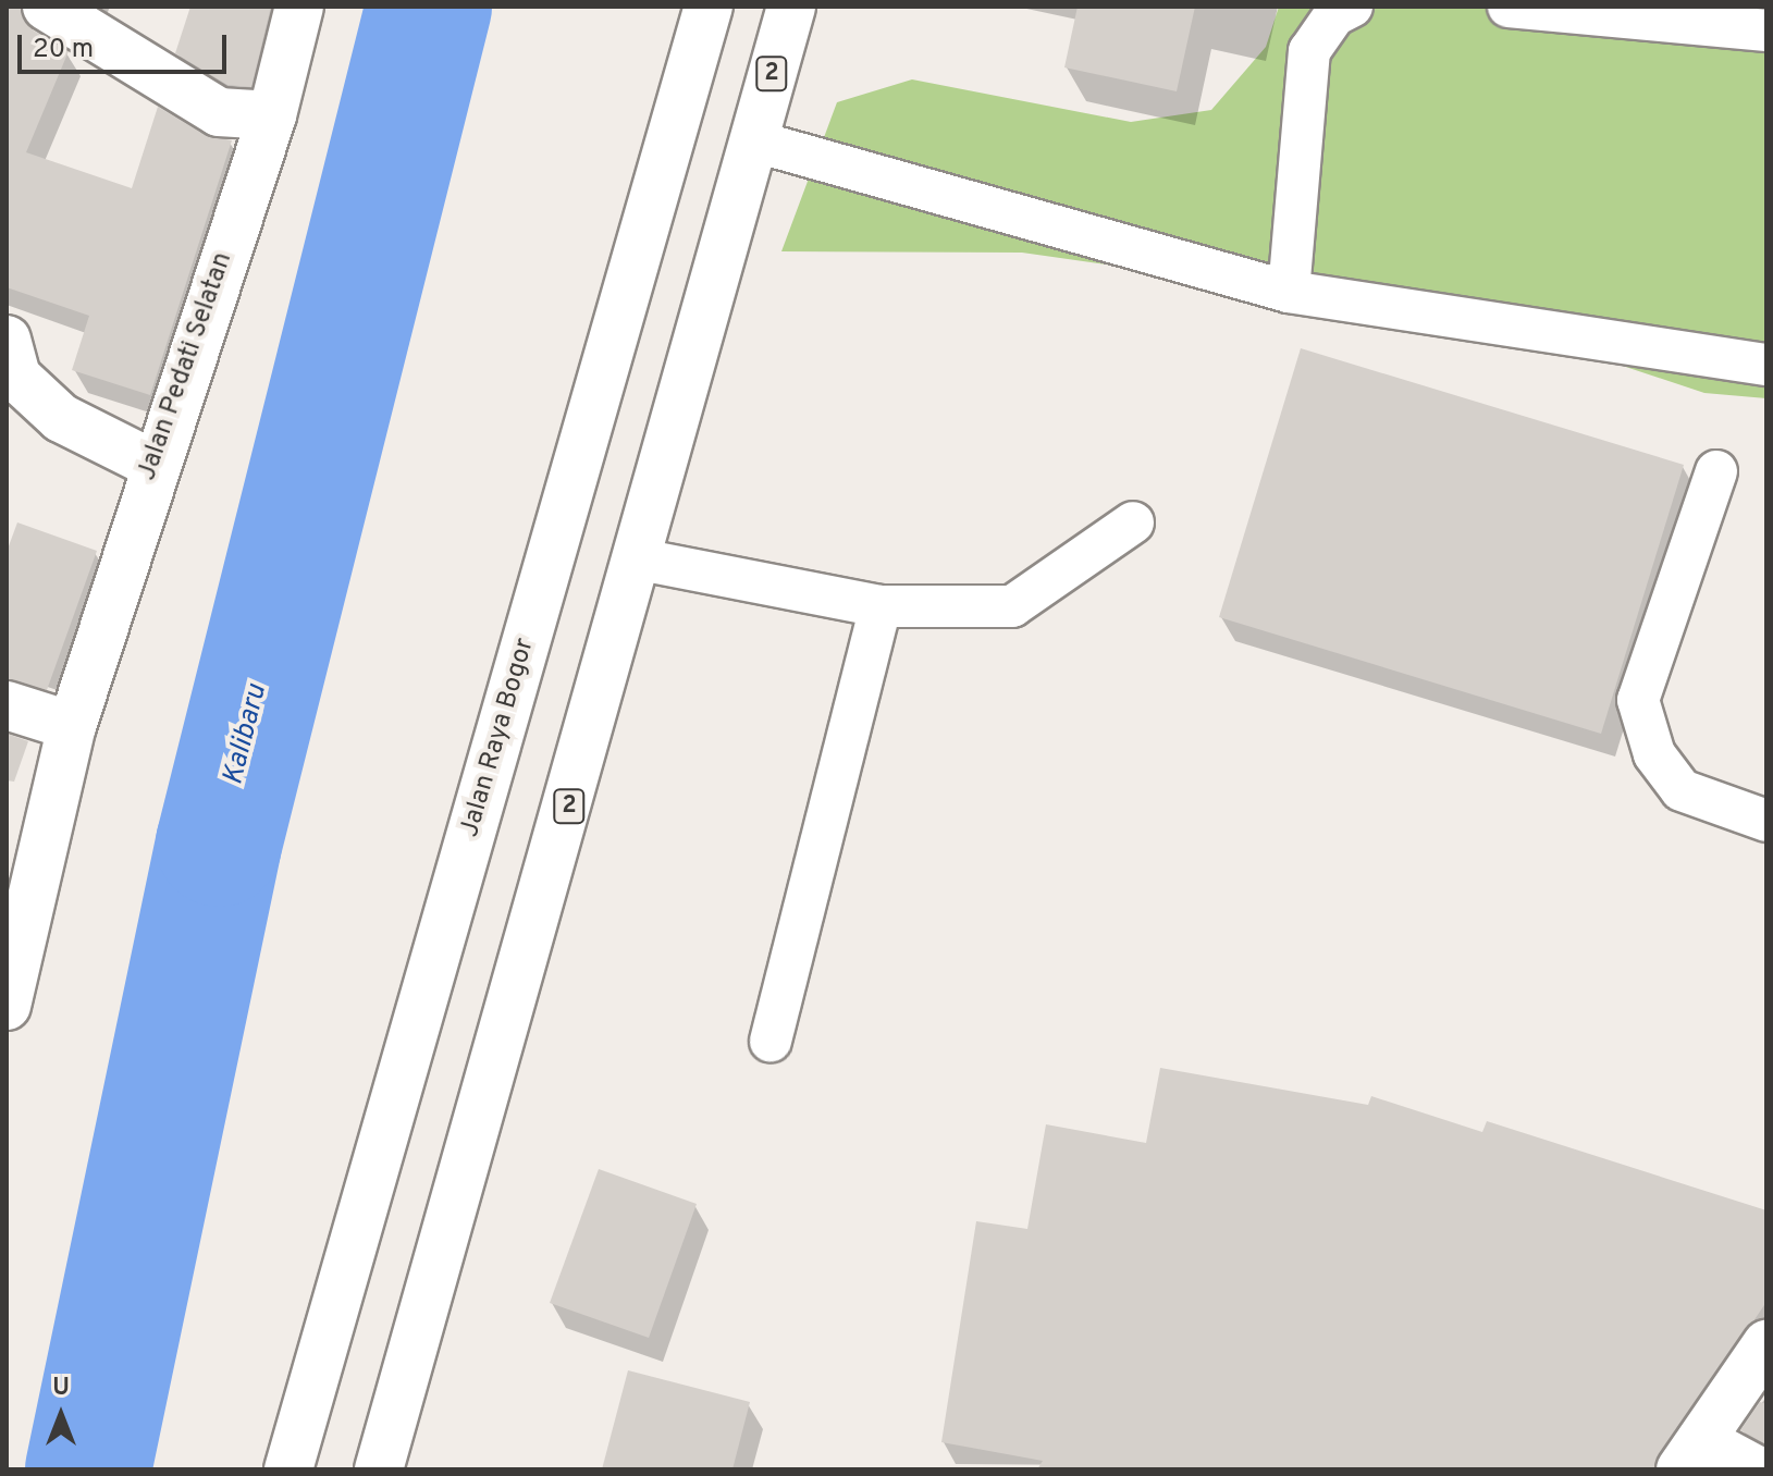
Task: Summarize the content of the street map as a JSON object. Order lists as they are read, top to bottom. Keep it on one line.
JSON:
{"streets":{"main road":["2","Jalan Pedati Selatan","Jalan Raya Bogor"]},"water":["Kalibaru"],"scale_bar":"20 m","north":"top"}
